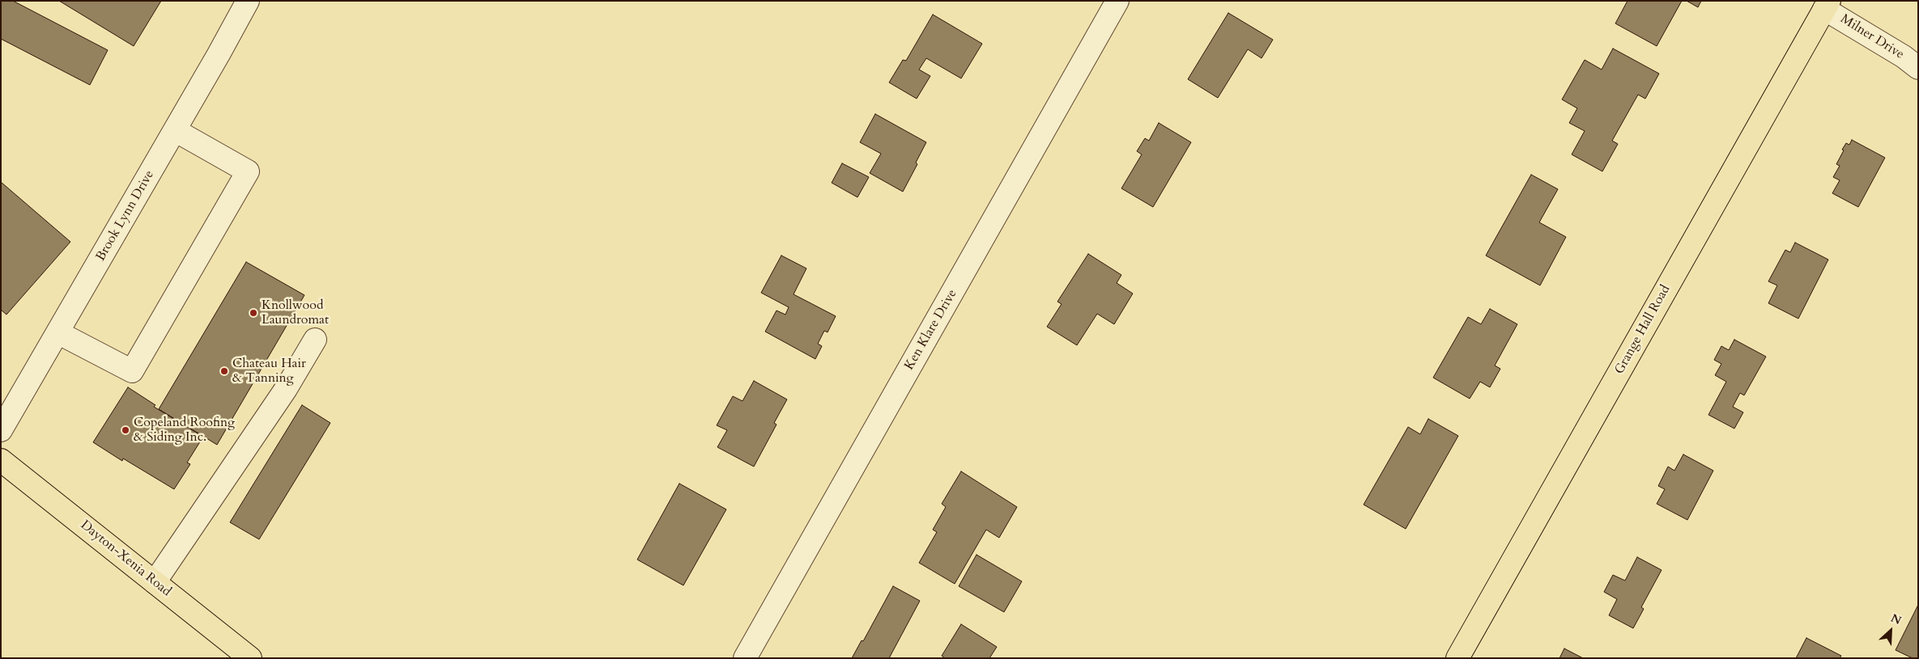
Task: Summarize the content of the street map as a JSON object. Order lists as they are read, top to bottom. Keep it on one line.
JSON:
{"streets":{"main road":["Grange Hall Road","Dayton-Xenia Road"],"street":["Milner Drive","Brook Lynn Drive","Ken Klare Drive"]},"crossings":[["Milner Drive","Grange Hall Road"]],"places":["Knollwood Laundromat","Chateau Hair & Tanning","Copeland Roofing & Siding Inc."],"north":"top right"}
